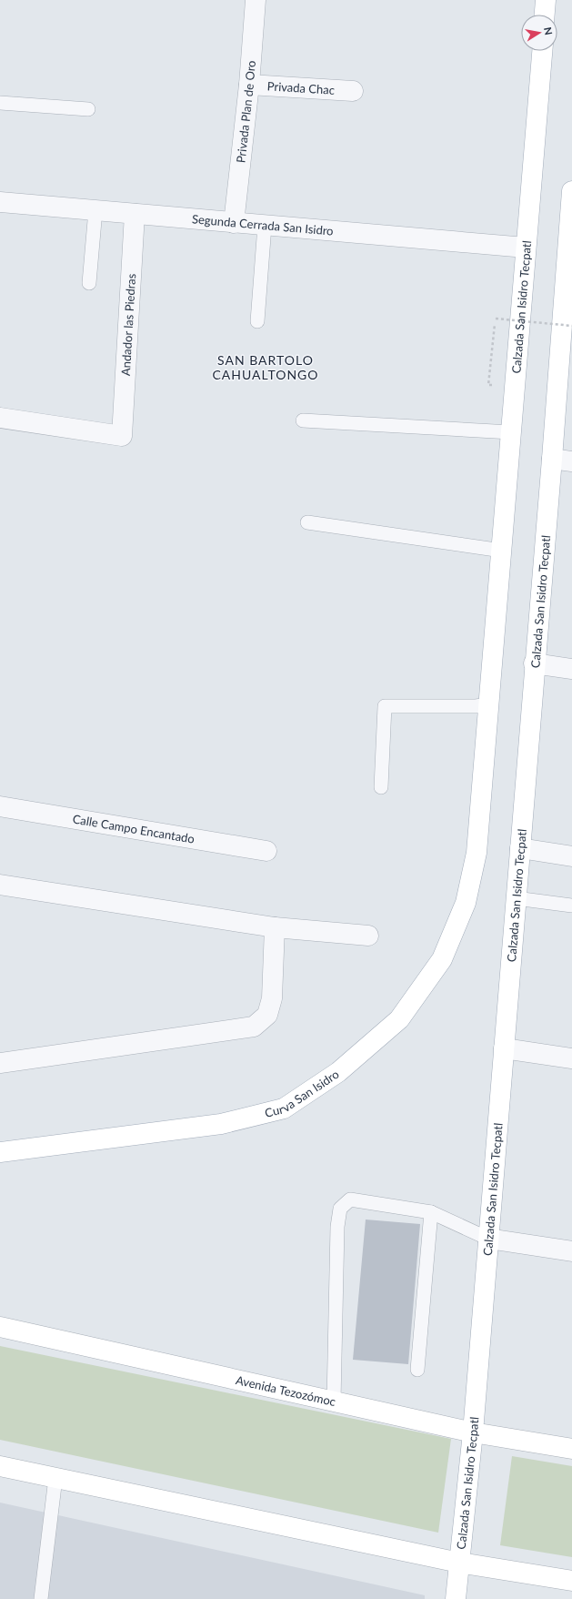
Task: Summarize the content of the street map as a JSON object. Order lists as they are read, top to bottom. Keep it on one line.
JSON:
{"streets":{"main road":["Calzada San Isidro Tecpatl","Curva San Isidro","Avenida Tezozómoc"],"street":["Privada Chac","Privada Plan de Oro","Segunda Cerrada San Isidro","Andador las Piedras","Calle Campo Encantado"]},"crossings":[["Privada Chac","Privada Plan de Oro"],["Privada Plan de Oro","Segunda Cerrada San Isidro"],["Segunda Cerrada San Isidro","Calzada San Isidro Tecpatl"],["Segunda Cerrada San Isidro","Andador las Piedras"],["Calzada San Isidro Tecpatl","Curva San Isidro"],["Calzada San Isidro Tecpatl","Avenida Tezozómoc"]],"districts":["SAN BARTOLO CAHUALTONGO"],"north":"right"}
